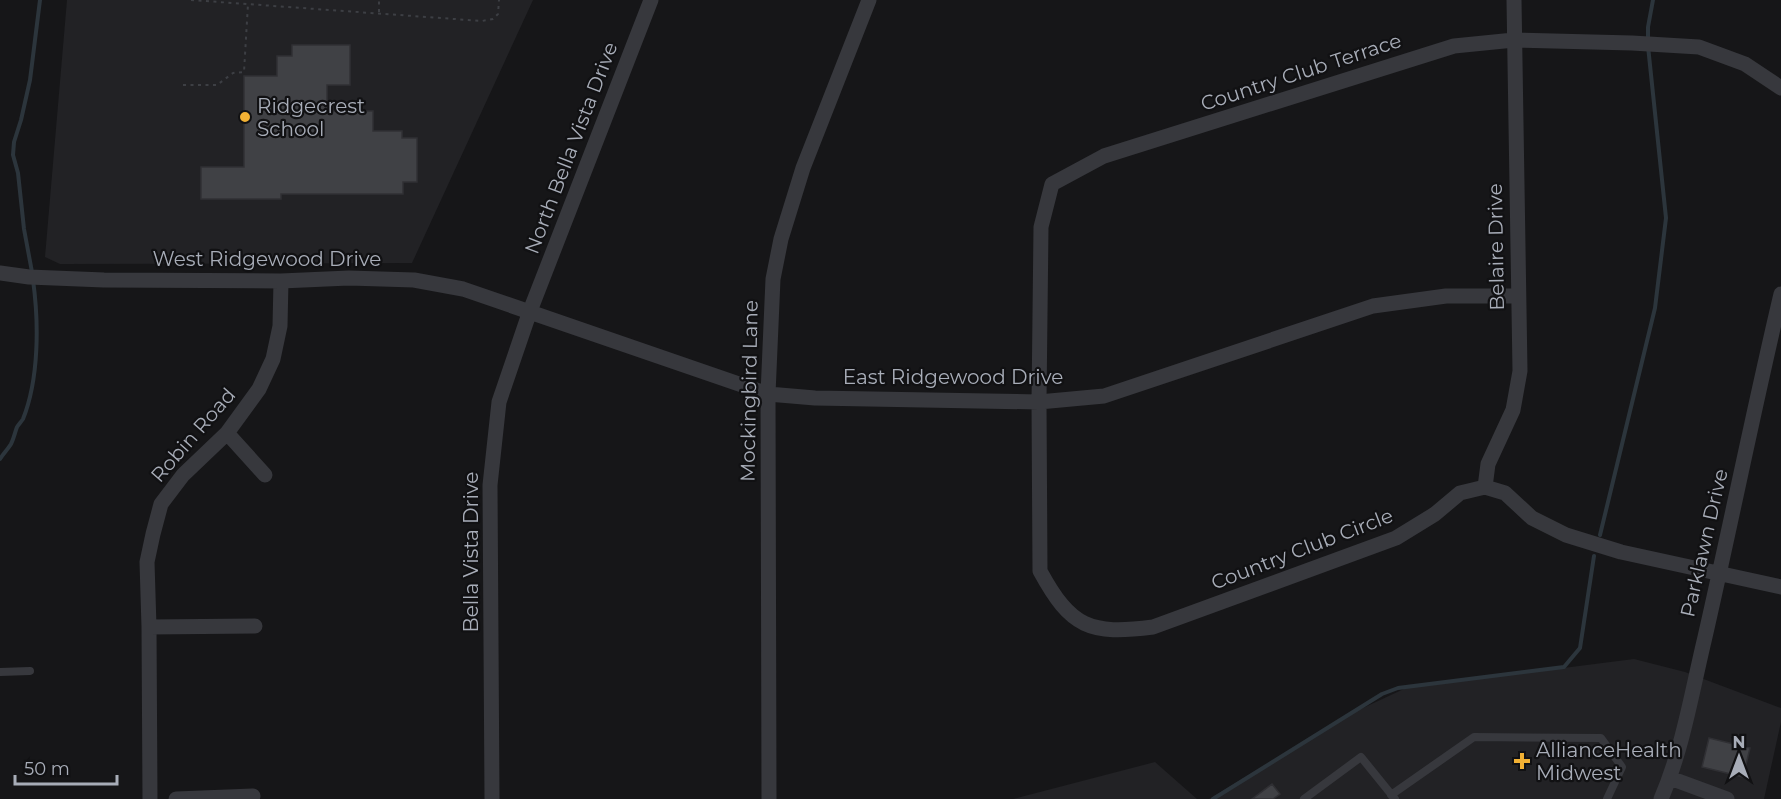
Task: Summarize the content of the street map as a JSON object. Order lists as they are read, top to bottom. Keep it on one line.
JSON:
{"streets":{"street":["Country Club Terrace","North Bella Vista Drive","Belaire Drive","West Ridgewood Drive","East Ridgewood Drive","Mockingbird Lane","Robin Road","Parklawn Drive","Country Club Circle","Bella Vista Drive"]},"crossings":[["Country Club Terrace","Belaire Drive"],["Country Club Terrace","East Ridgewood Drive"],["Country Club Terrace","Country Club Circle"],["North Bella Vista Drive","West Ridgewood Drive"],["North Bella Vista Drive","East Ridgewood Drive"],["North Bella Vista Drive","Bella Vista Drive"],["Belaire Drive","East Ridgewood Drive"],["Belaire Drive","Country Club Circle"],["West Ridgewood Drive","East Ridgewood Drive"],["West Ridgewood Drive","Robin Road"],["West Ridgewood Drive","Bella Vista Drive"],["East Ridgewood Drive","Mockingbird Lane"],["East Ridgewood Drive","Country Club Circle"],["East Ridgewood Drive","Bella Vista Drive"]],"places":{"other":["Ridgecrest School"],"health":["AllianceHealth Midwest"]},"scale_bar":"50 m","north":"top"}
